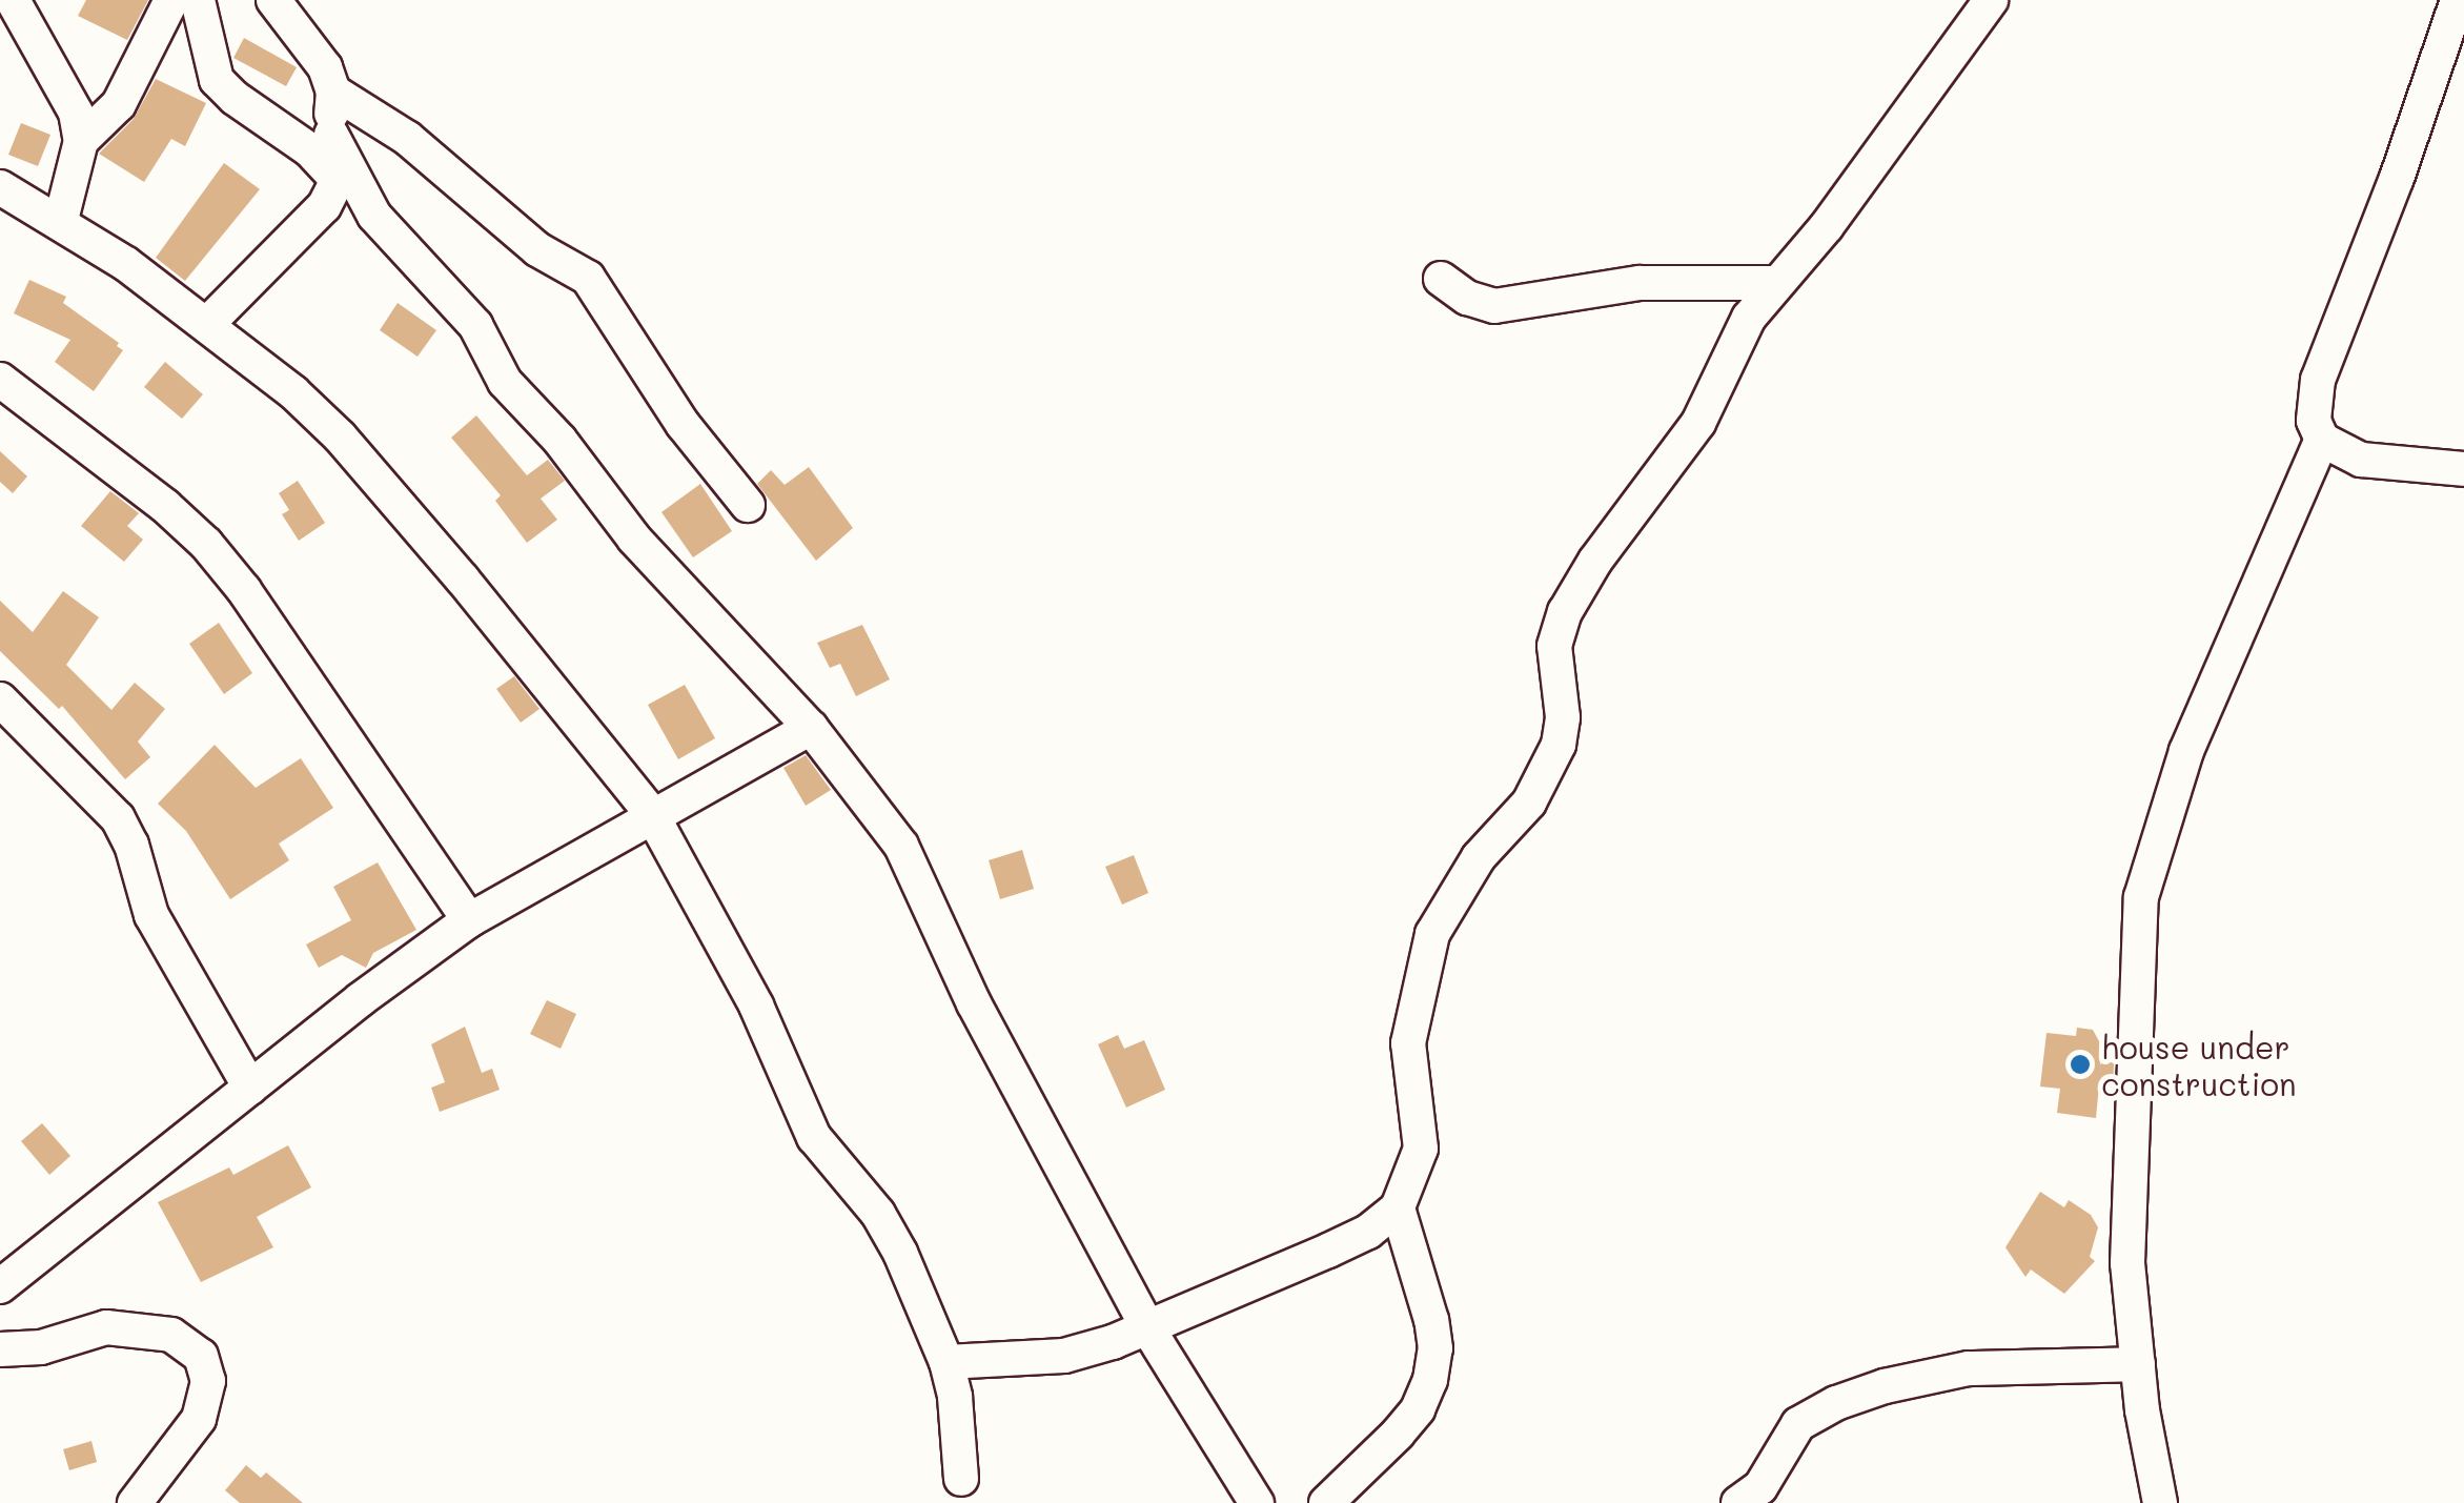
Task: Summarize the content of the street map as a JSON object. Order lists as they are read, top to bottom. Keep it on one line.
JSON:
{"places":["house under construction"]}
